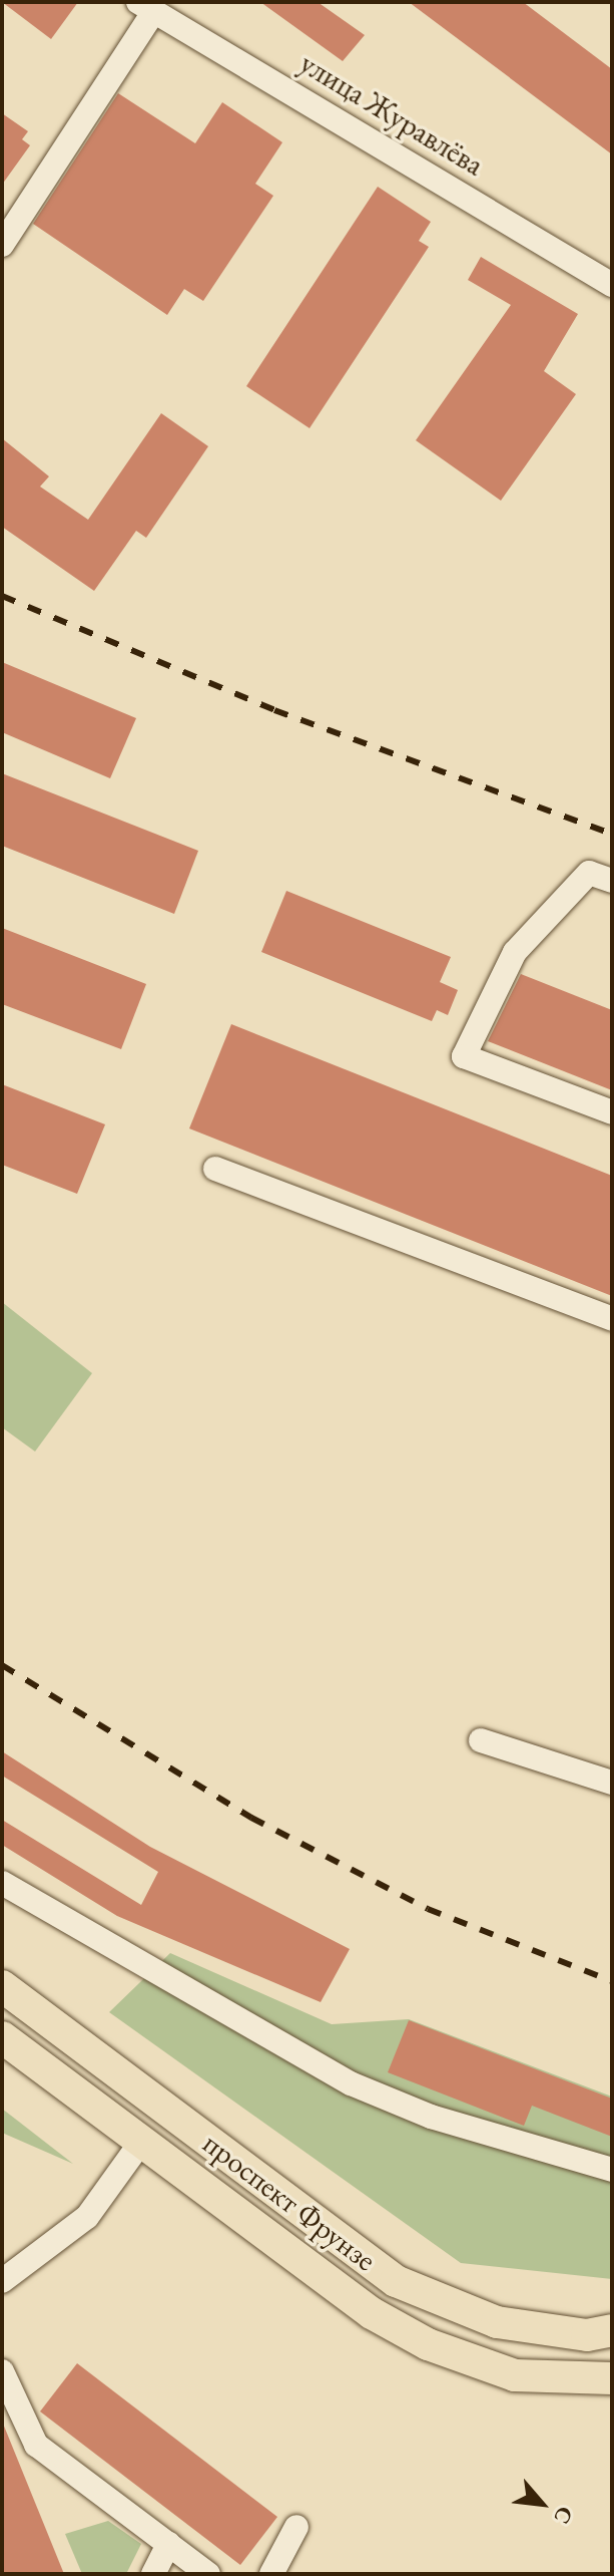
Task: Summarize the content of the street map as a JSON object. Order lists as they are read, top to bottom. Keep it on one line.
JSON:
{"streets":{"main road":["проспект Фрунзе"],"street":["улица Журавлёва"]},"north":"bottom right"}
